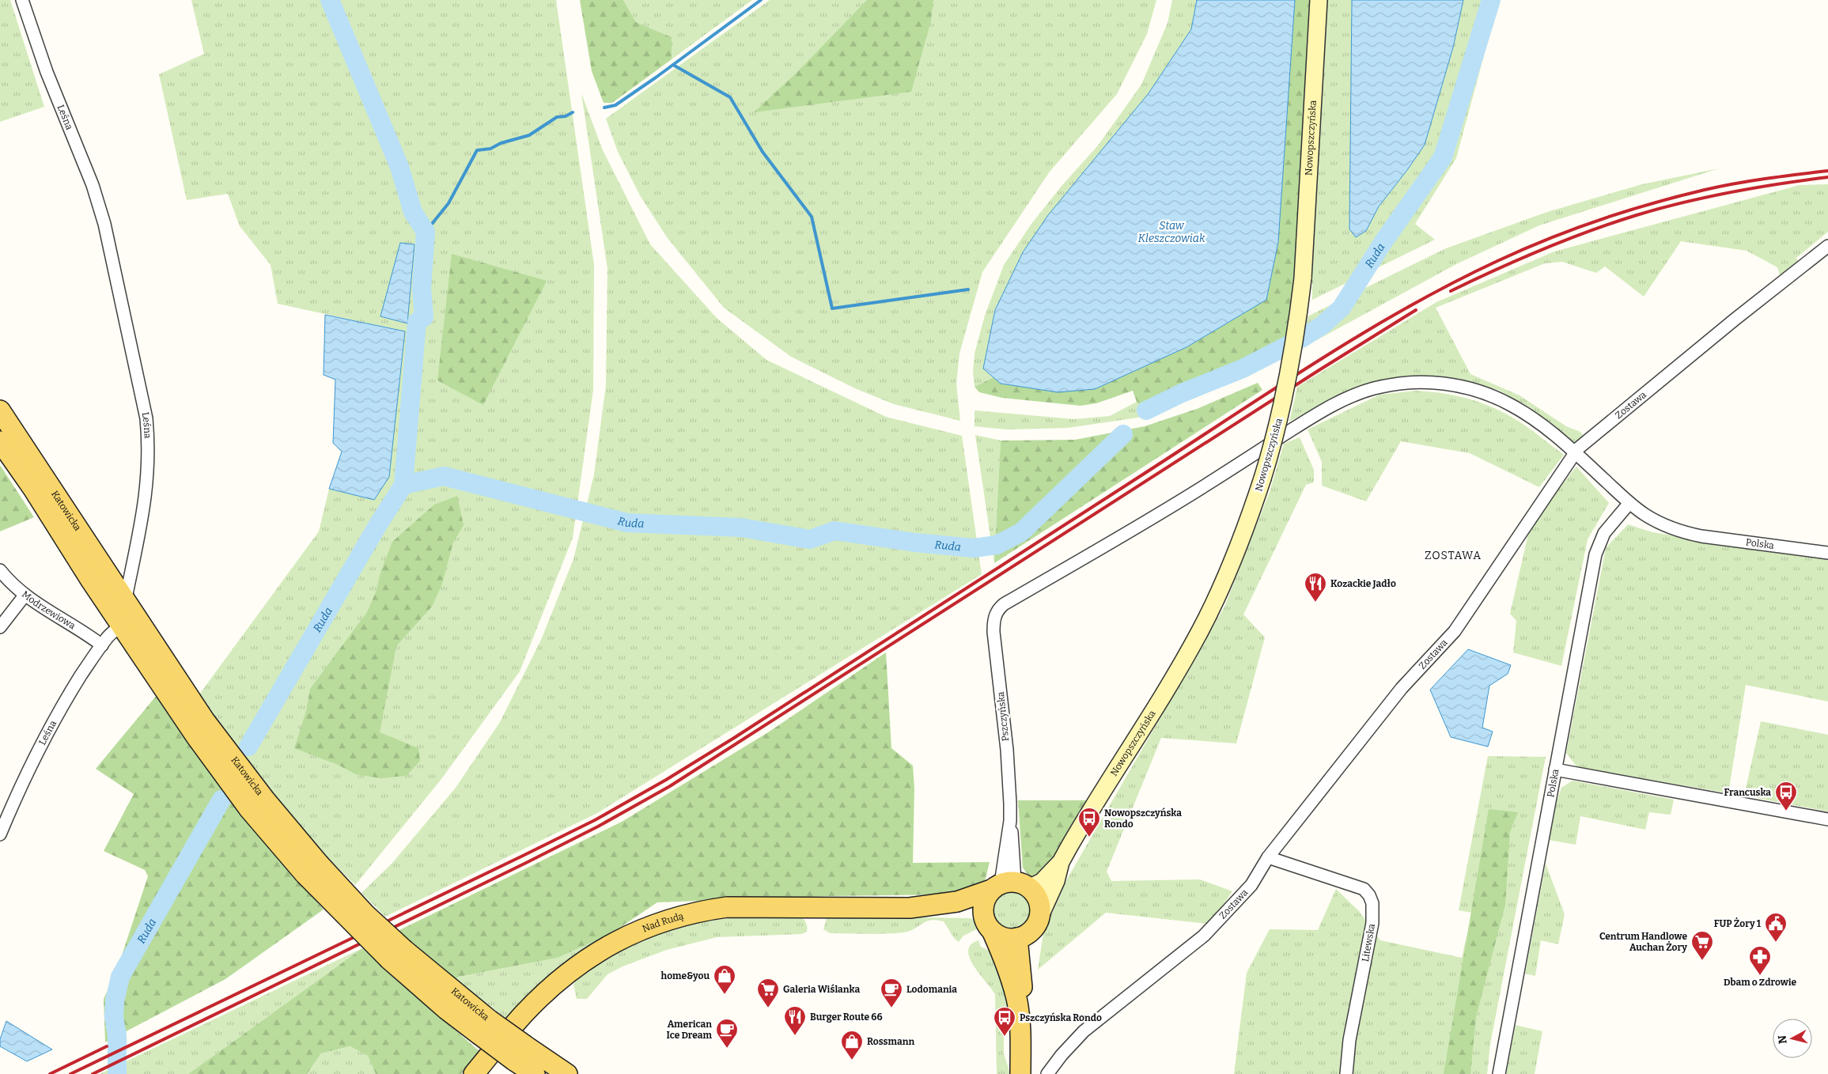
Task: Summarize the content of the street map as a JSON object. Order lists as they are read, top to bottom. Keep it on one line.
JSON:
{"streets":{"main road":["Nowopszczyńska","Katowicka","Nad Rudą"],"street":["Leśna","Zostawa","Polska","Modrzewiowa","Pszczyńska","Litewska"]},"crossings":[["Leśna","Katowicka"],["Leśna","Modrzewiowa"],["Nowopszczyńska","Pszczyńska"],["Nowopszczyńska","Nad Rudą"],["Zostawa","Polska"],["Zostawa","Litewska"],["Polska","Pszczyńska"],["Pszczyńska","Nad Rudą"]],"districts":["ZOSTAWA"],"water":["Staw Kleszczowiak","Ruda"],"places":{"restaurant":["Kozackie Jadło","Burger Route 66"],"bus stop":["Francuska","Nowopszczyńska Rondo","Pszczyńska Rondo"],"public building":["FUP Żory 1"],"supermarket":["Centrum Handlowe Auchan Żory","Galeria Wiślanka"],"pharmacy":["Dbam o Zdrowie"],"shop":["home&you","Rossmann"],"cafe":["Lodomania","American Ice Dream"]},"north":"left"}
